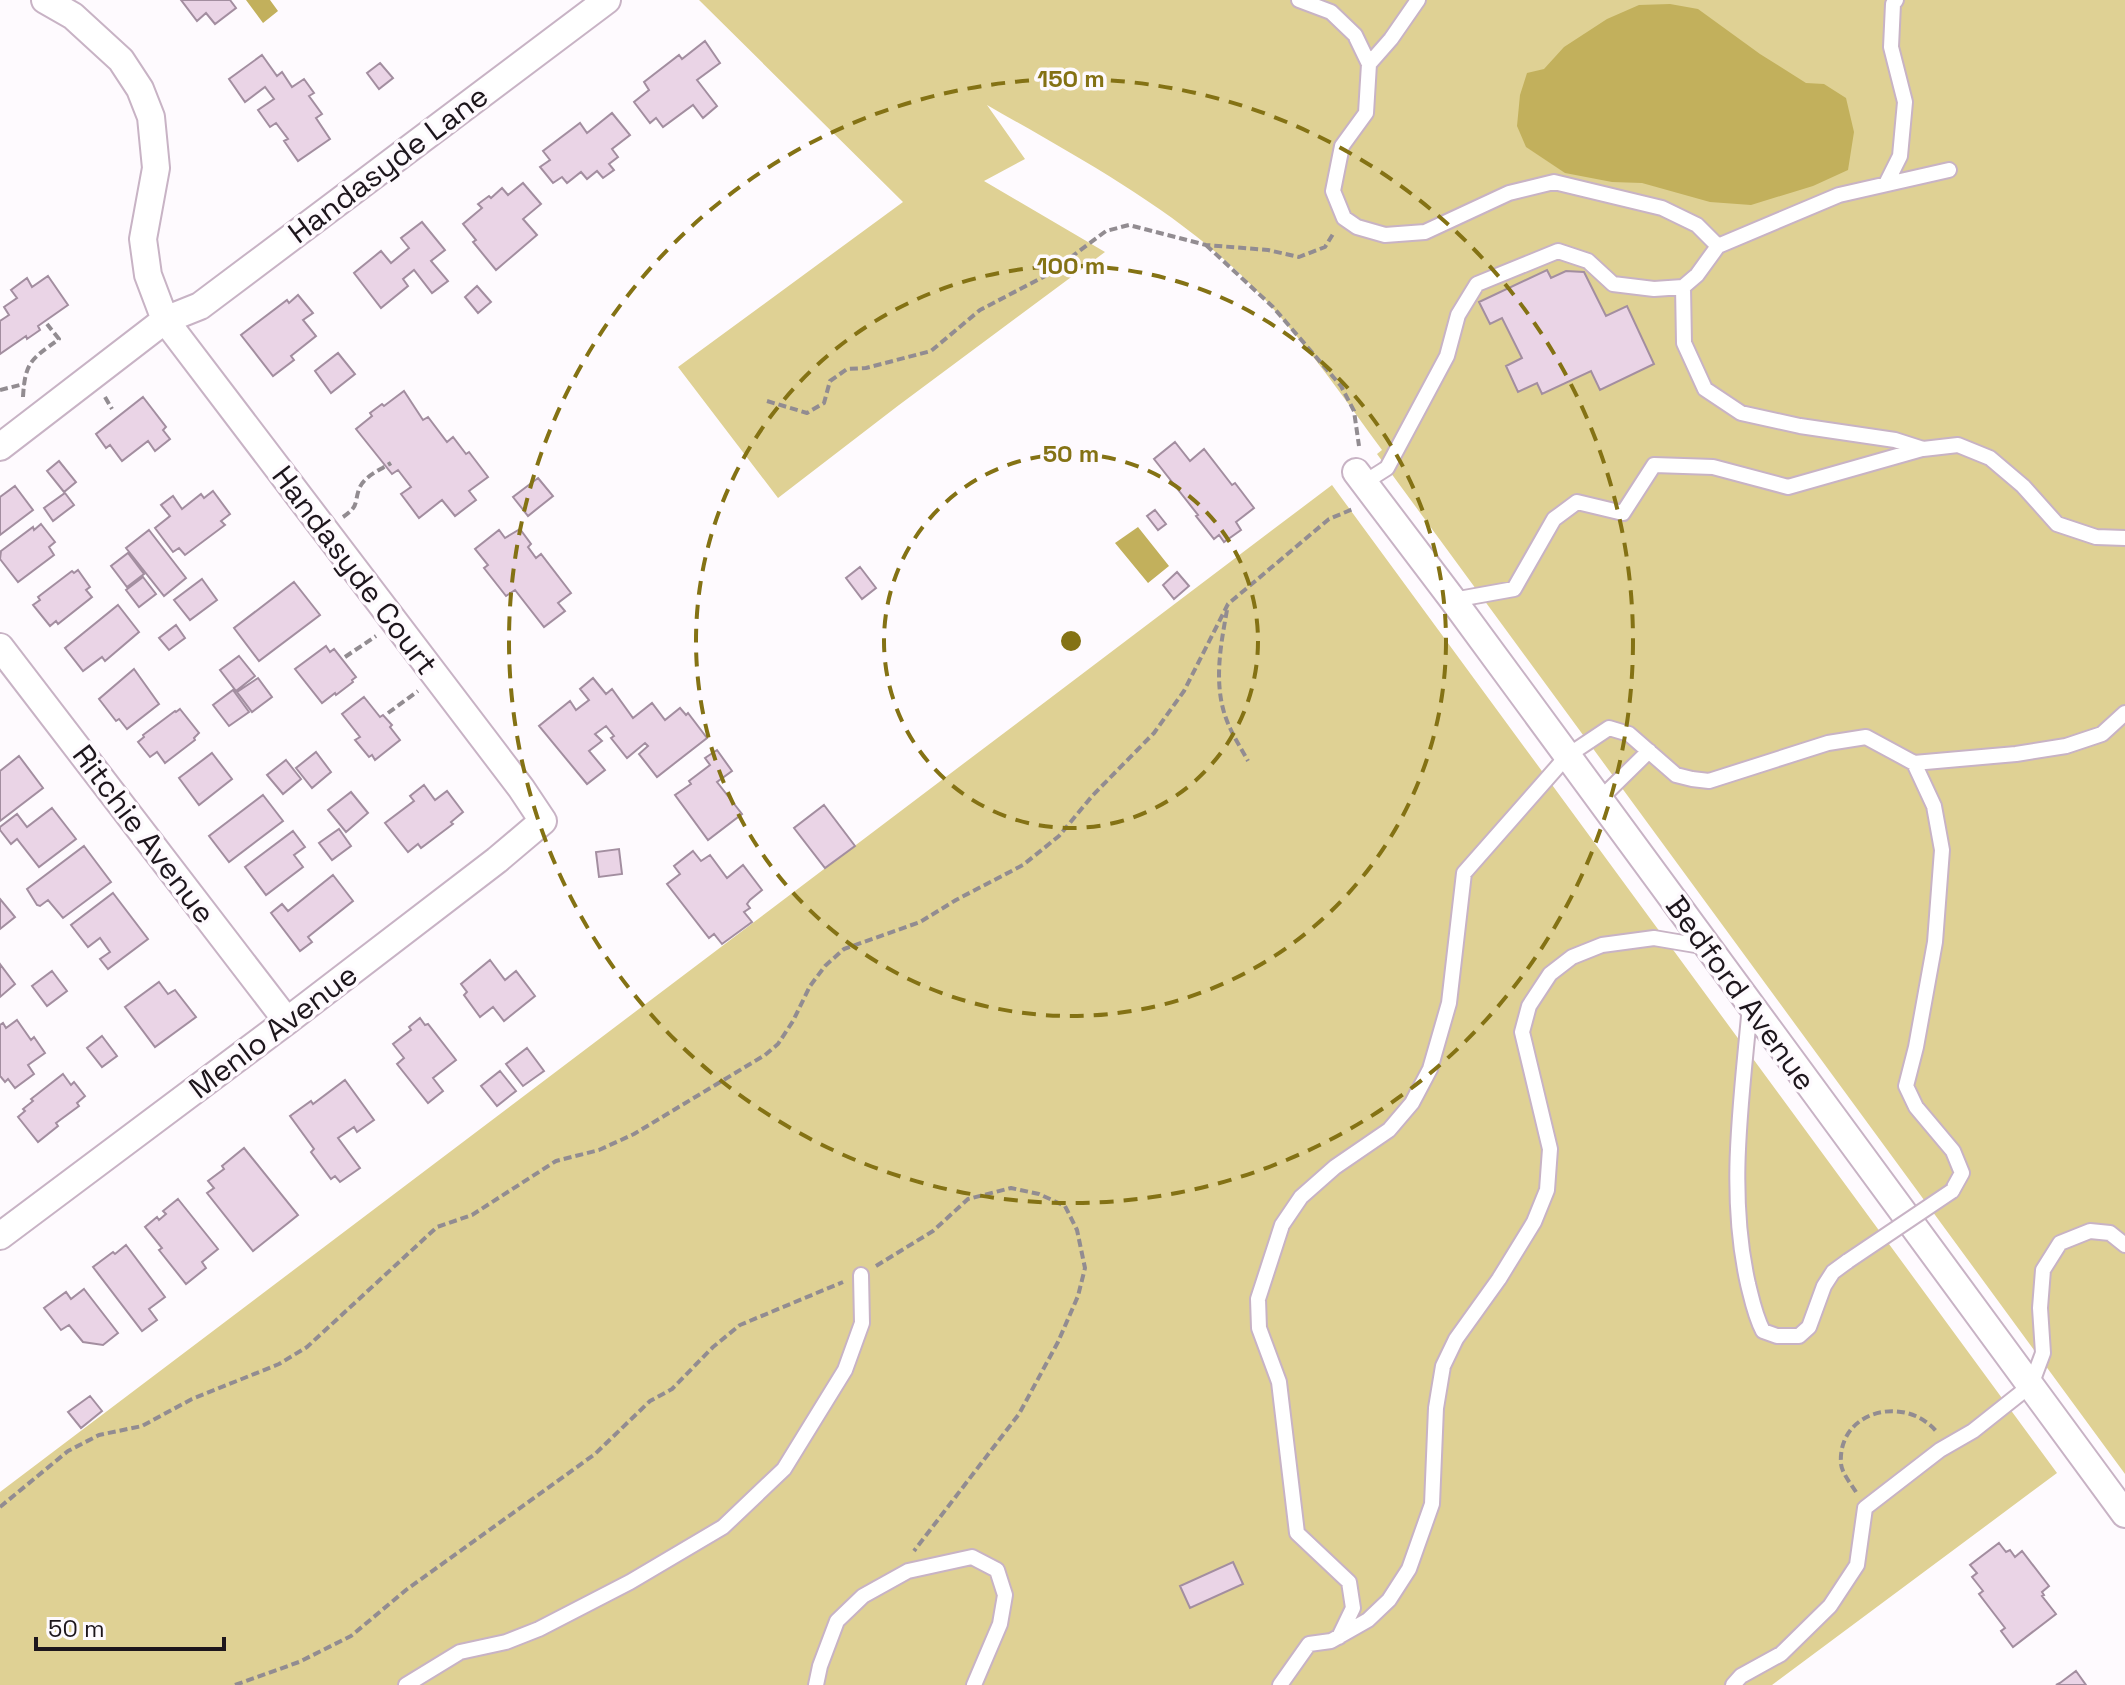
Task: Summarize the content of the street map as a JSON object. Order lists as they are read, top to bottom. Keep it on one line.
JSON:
{"streets":{"street":["Handasyde Lane","Handasyde Court","Ritchie Avenue","Bedford Avenue","Menlo Avenue"]},"crossings":[["Handasyde Lane","Handasyde Court"],["Handasyde Court","Menlo Avenue"],["Ritchie Avenue","Menlo Avenue"]],"scale_bar":"50 m","rings":["150 m","100 m","50 m"]}
